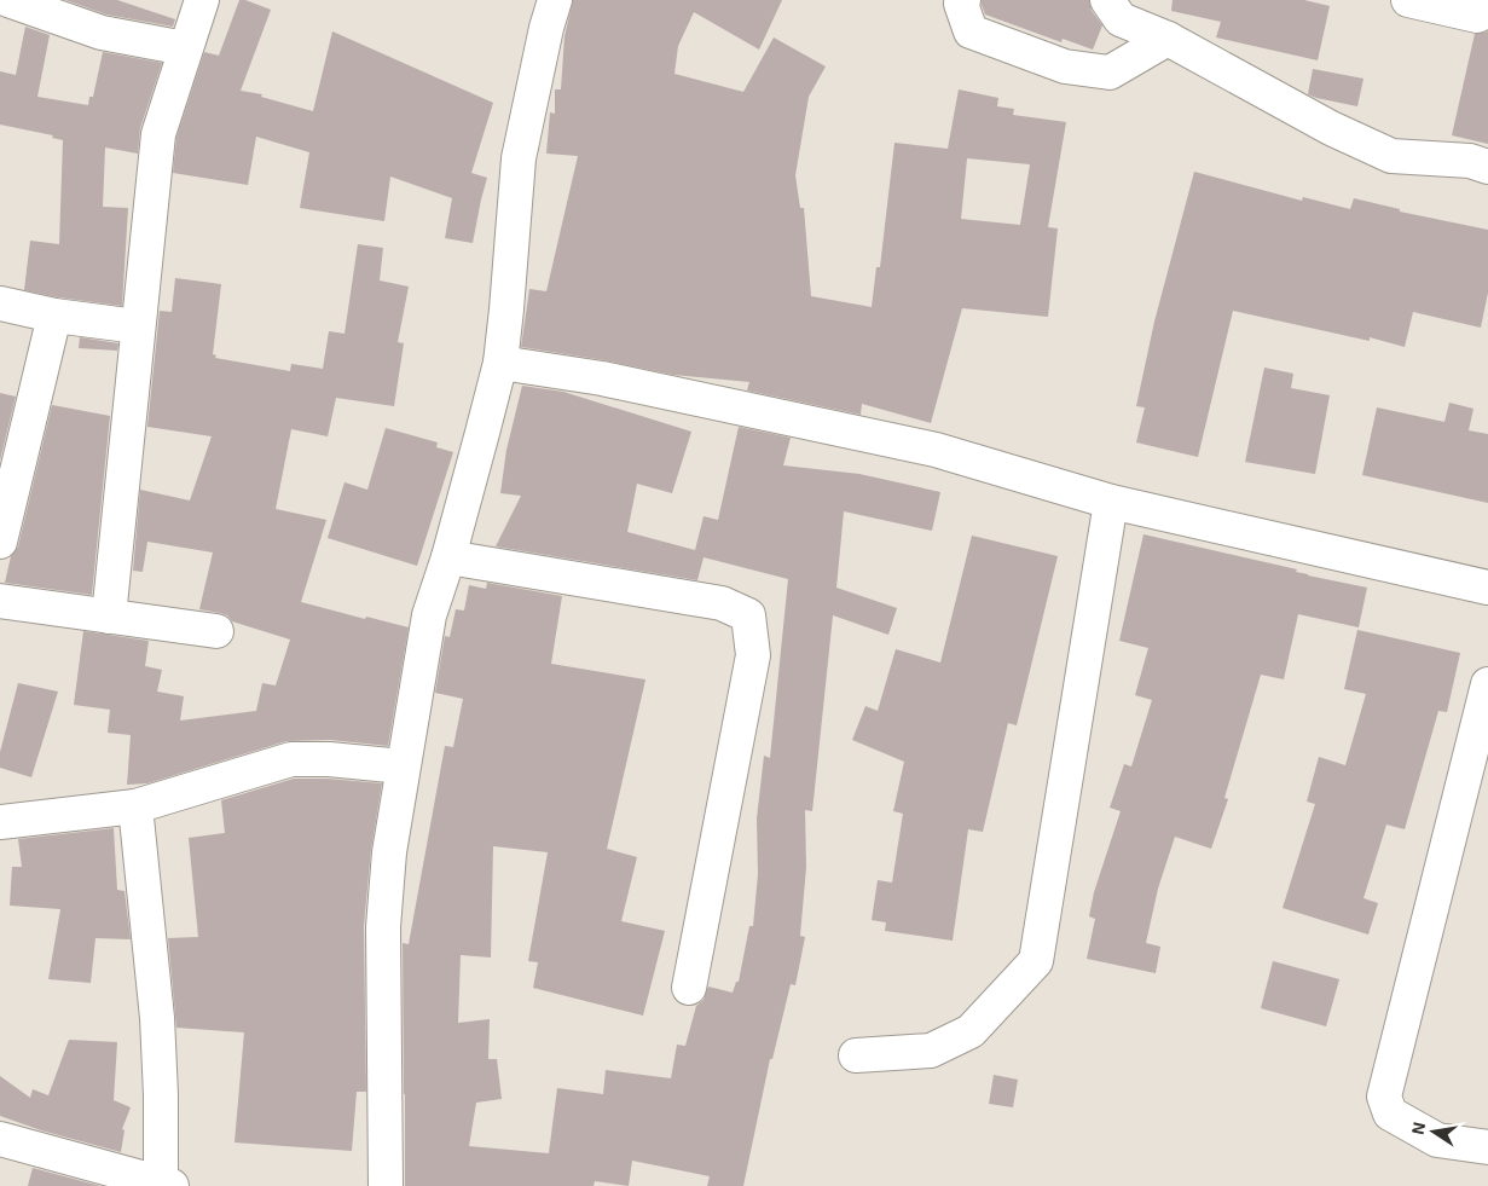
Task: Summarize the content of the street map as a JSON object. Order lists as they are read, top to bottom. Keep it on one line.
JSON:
{"north":"left"}
